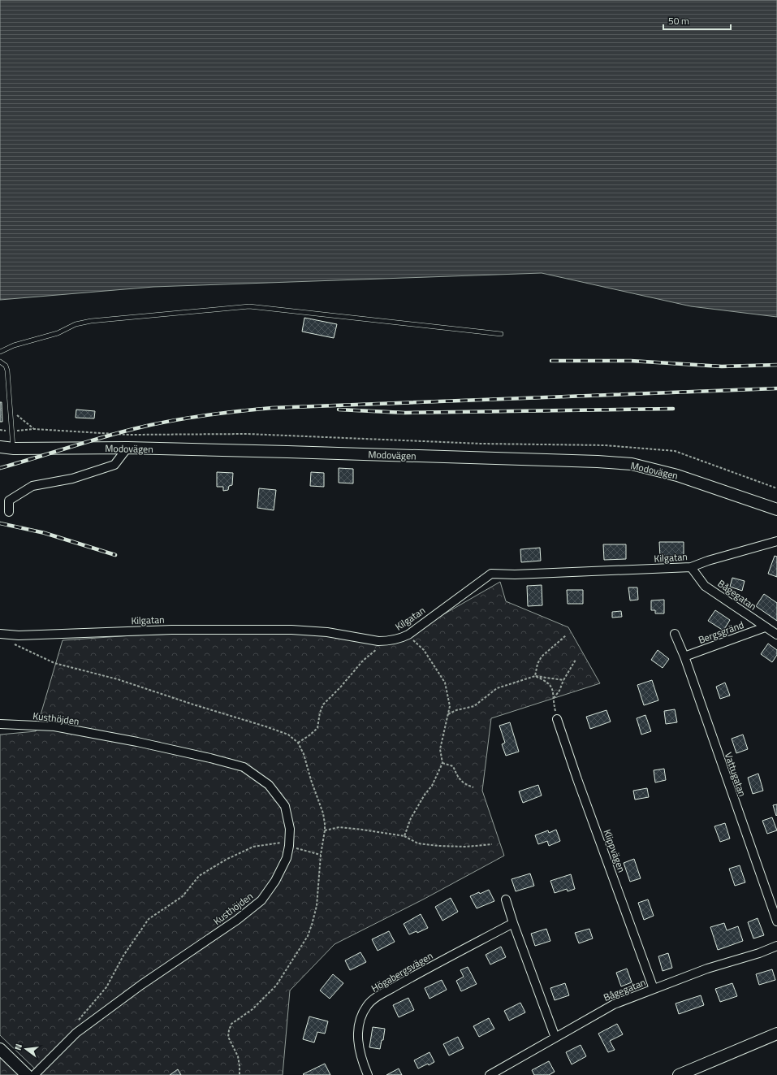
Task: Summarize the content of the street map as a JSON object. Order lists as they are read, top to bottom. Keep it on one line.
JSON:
{"streets":{"main road":["Modovägen"],"street":["Kilgatan","Bågegatan","Bergsgränd","Kusthöjden","Vattugatan","Klippvägen","Högabergsvägen"]},"crossings":[["Kilgatan","Bågegatan"],["Bågegatan","Bergsgränd"],["Bågegatan","Klippvägen"],["Bergsgränd","Vattugatan"]],"scale_bar":"50 m","north":"left"}
